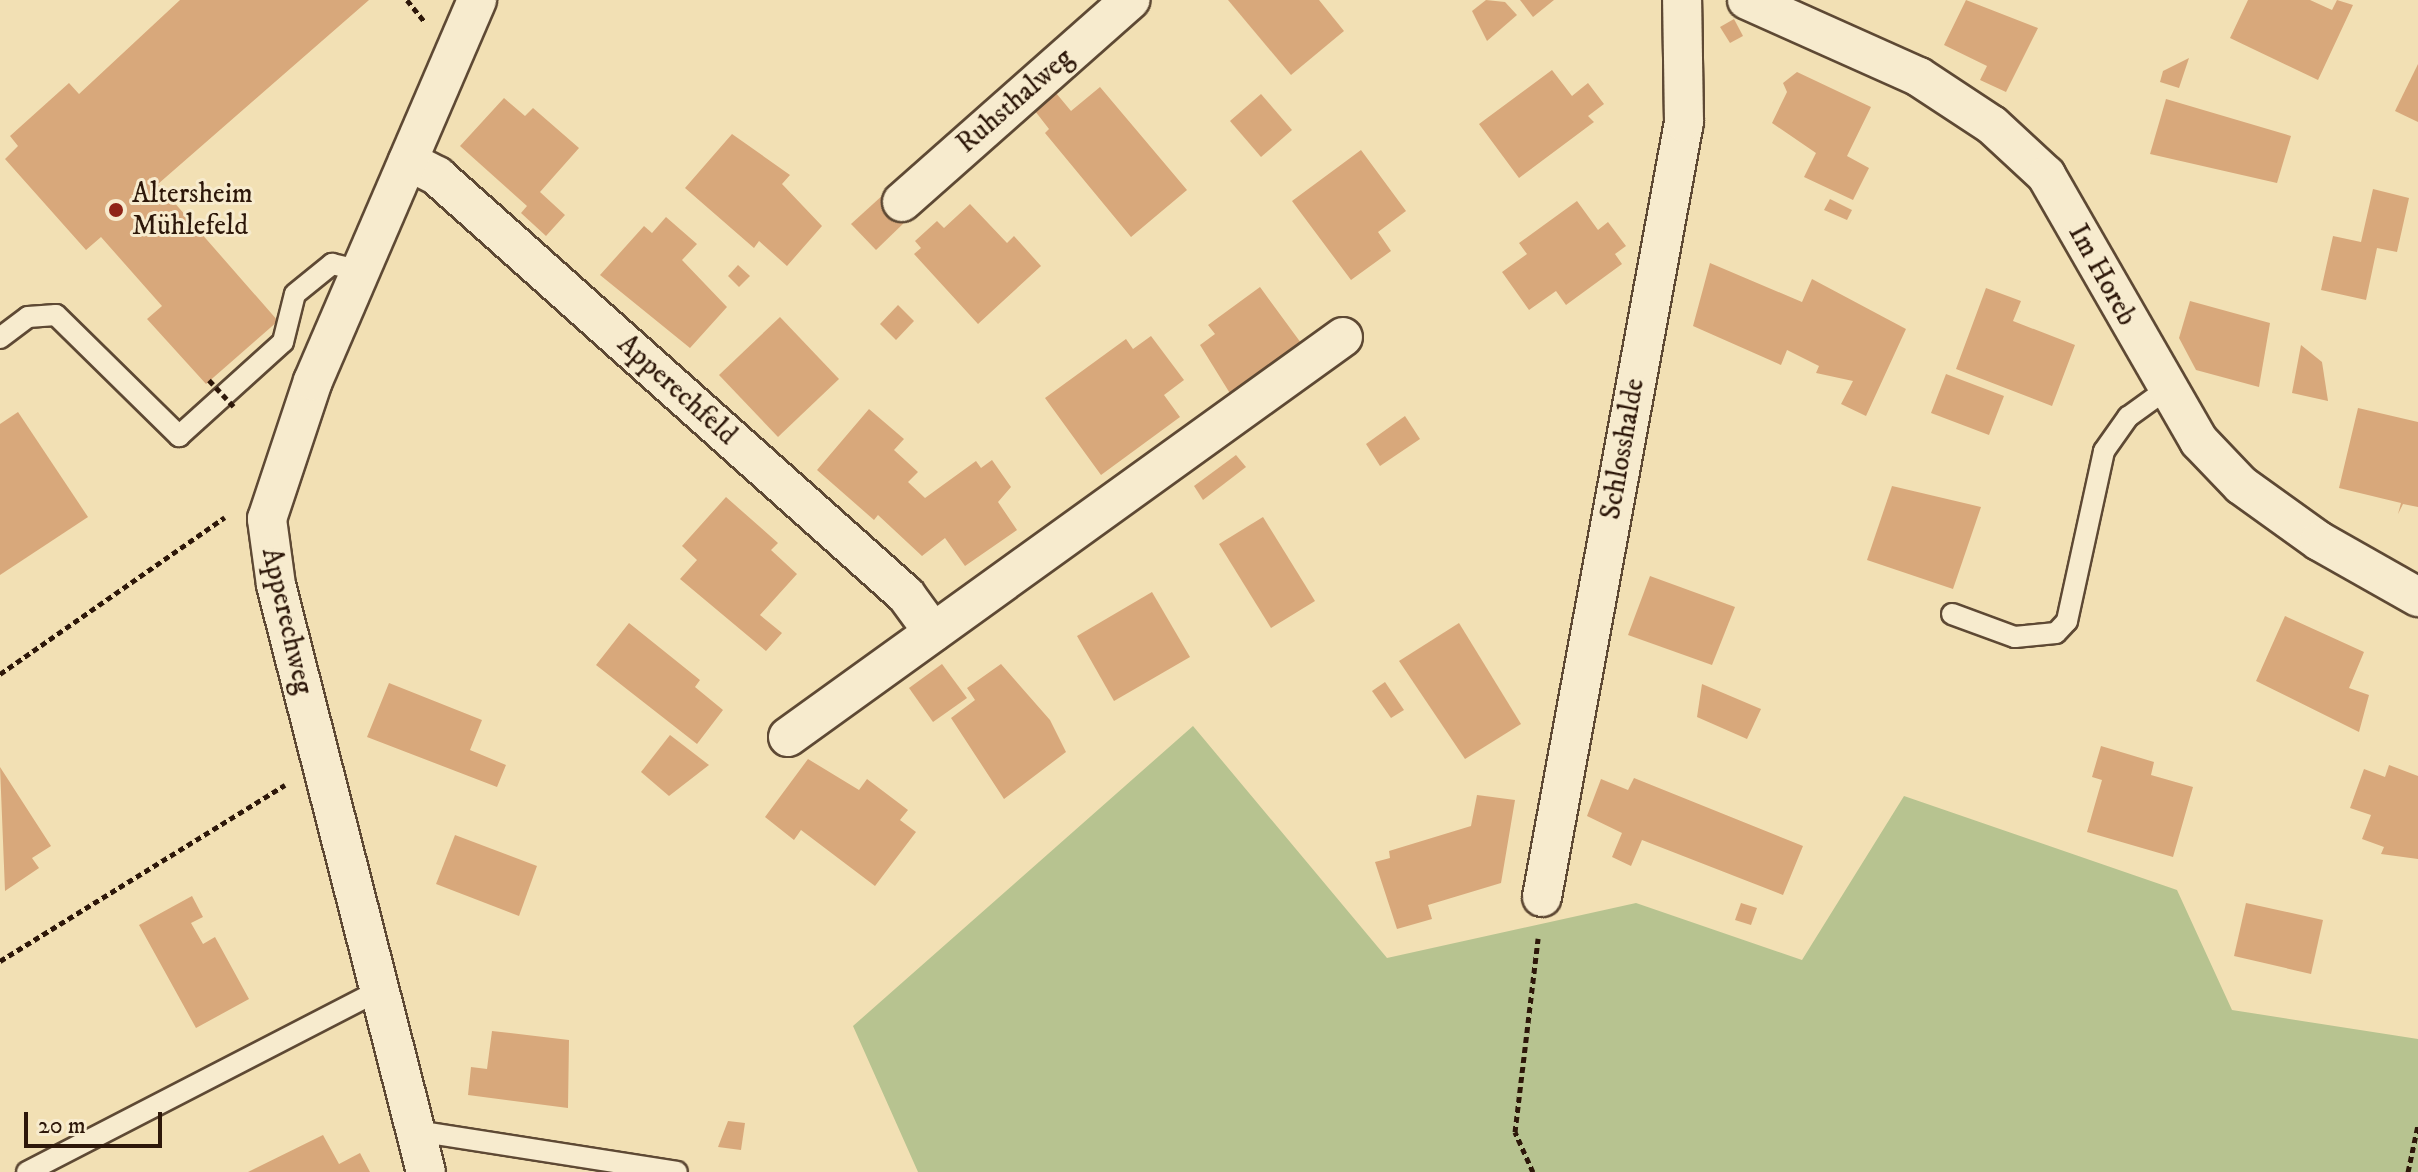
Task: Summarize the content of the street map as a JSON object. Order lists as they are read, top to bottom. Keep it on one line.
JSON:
{"streets":{"street":["Ruhsthalweg","Im Horeb","Apperechfeld","Schlosshalde","Apperechweg"]},"crossings":[["Apperechfeld","Apperechweg"]],"places":["Altersheim Mühlefeld"],"scale_bar":"20 m"}
